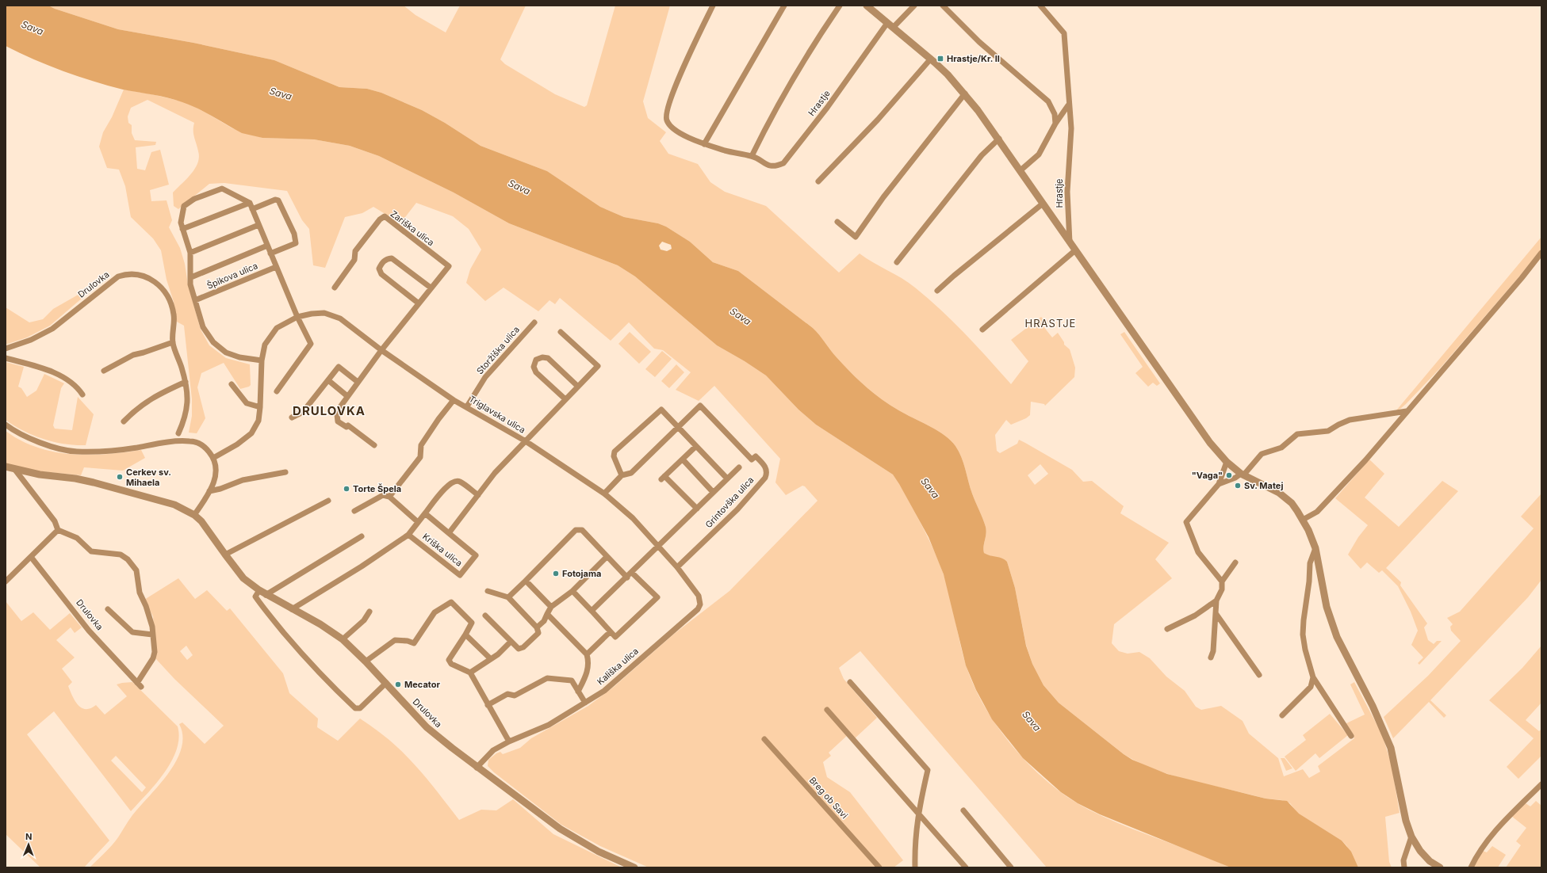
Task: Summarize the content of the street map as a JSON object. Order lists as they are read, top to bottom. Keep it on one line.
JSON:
{"streets":{"street":["Hrastje","Zariška ulica","Špikova ulica","Drulovka","Storžiška ulica","Triglavska ulica","Grintovška ulica","Kriška ulica","Kališka ulica","Breg ob Savi"]},"crossings":[["Zariška ulica","Triglavska ulica"],["Drulovka","Kališka ulica"],["Storžiška ulica","Triglavska ulica"],["Triglavska ulica","Grintovška ulica"],["Triglavska ulica","Kriška ulica"],["Triglavska ulica","Kališka ulica"],["Grintovška ulica","Kališka ulica"]],"districts":["HRASTJE","DRULOVKA"],"water":["Sava"],"places":{"transit":["Hrastje/Kr. II"],"other":["\"Vaga\"","Cerkev sv. Mihaela","Sv. Matej","Torte Špela","Fotojama","Mecator"]},"north":"top"}
